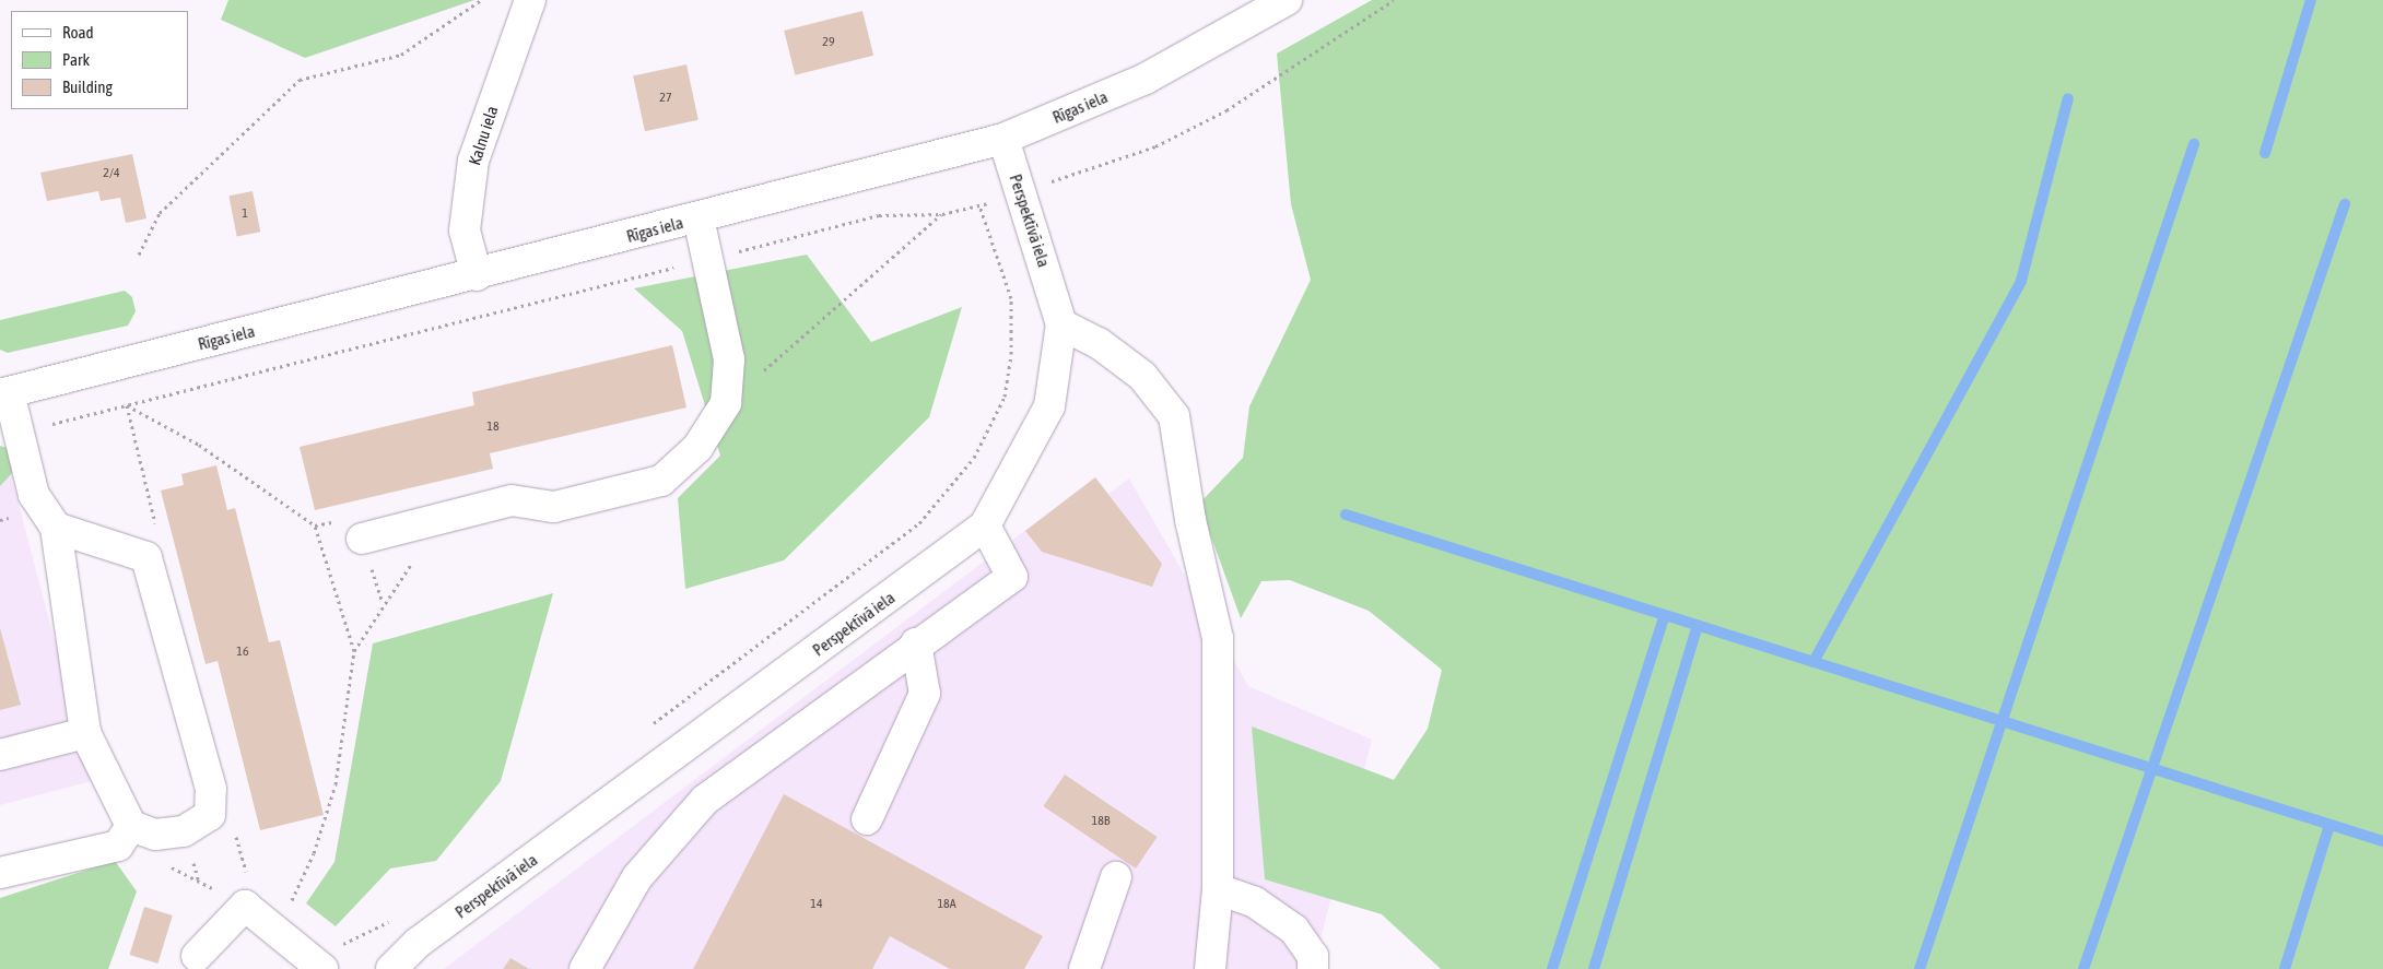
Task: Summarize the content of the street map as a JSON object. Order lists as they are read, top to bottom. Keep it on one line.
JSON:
{"streets":{"street":["Rīgas iela","Kalnu iela","Perspektīvā iela"]},"crossings":[["Rīgas iela","Kalnu iela"],["Rīgas iela","Perspektīvā iela"]],"house_numbers":["29","27","2/4","1","18","16","18B","14","18A"],"legend":["Road","Park","Building"]}
